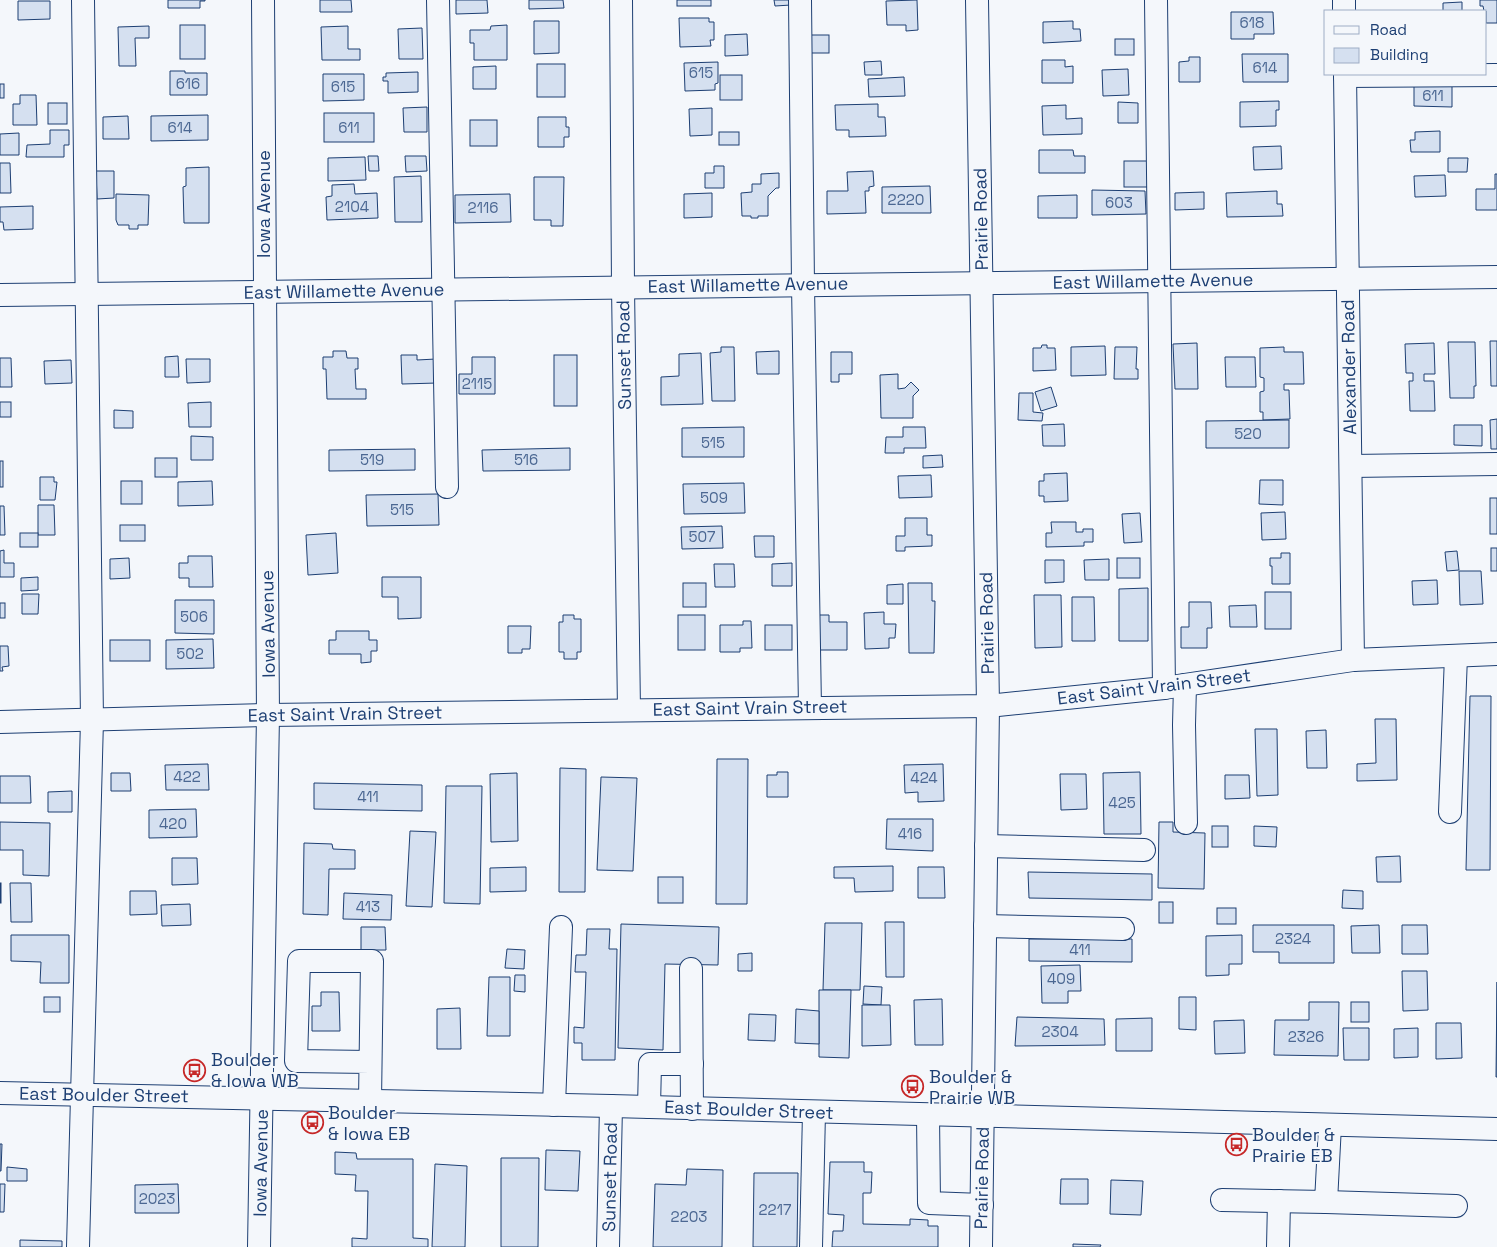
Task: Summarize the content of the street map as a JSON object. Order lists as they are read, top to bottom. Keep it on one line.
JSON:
{"streets":{"street":["Iowa Avenue","Prairie Road","East Willamette Avenue","Sunset Road","Alexander Road","East Saint Vrain Street","East Boulder Street"]},"crossings":[["Iowa Avenue","East Willamette Avenue"],["Iowa Avenue","East Saint Vrain Street"],["Iowa Avenue","East Boulder Street"],["Prairie Road","East Willamette Avenue"],["Prairie Road","East Saint Vrain Street"],["Prairie Road","East Boulder Street"],["East Willamette Avenue","Sunset Road"],["East Willamette Avenue","Alexander Road"],["Sunset Road","East Saint Vrain Street"],["Sunset Road","East Boulder Street"],["Alexander Road","East Saint Vrain Street"]],"places":{"bus stop":["Boulder & Iowa WB","Boulder & Prairie WB","Boulder & Iowa EB","Boulder & Prairie EB"]},"house_numbers":["618","614","615","616","615","611","614","611","2220","603","2104","2116","2115","520","515","519","516","509","515","507","506","502","422","424","411","425","420","416","413","2324","411","409","2304","2326","2023","2217","2203"],"legend":["Road","Building"]}
